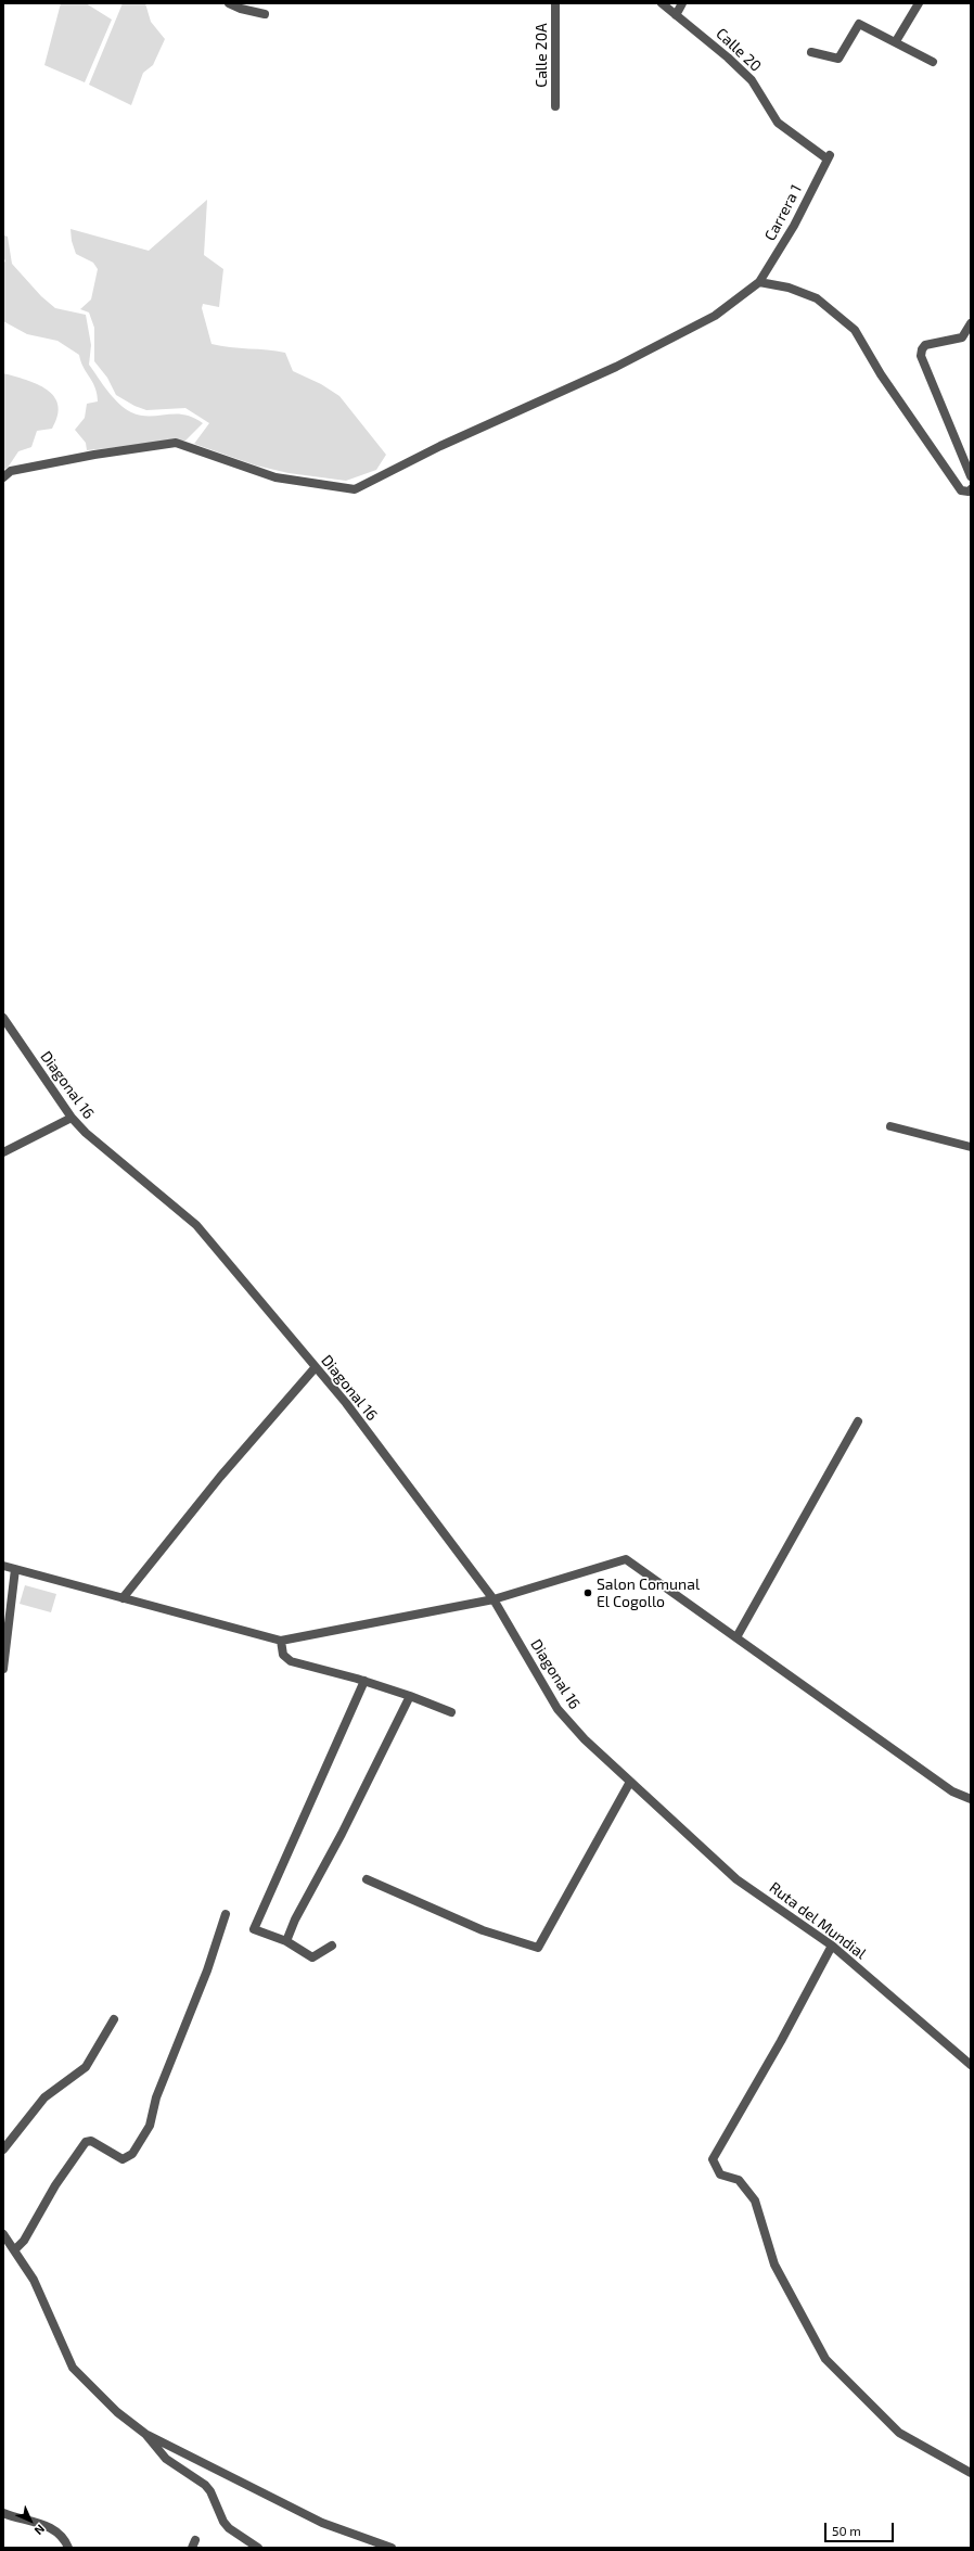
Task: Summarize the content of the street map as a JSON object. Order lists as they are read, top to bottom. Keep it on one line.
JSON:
{"streets":{"street":["Calle 20","Calle 20A","Carrera 1","Diagonal 16","Ruta del Mundial"]},"crossings":[["Calle 20","Carrera 1"],["Diagonal 16","Ruta del Mundial"]],"places":["Salon Comunal El Cogollo"],"scale_bar":"50 m","north":"bottom right"}
